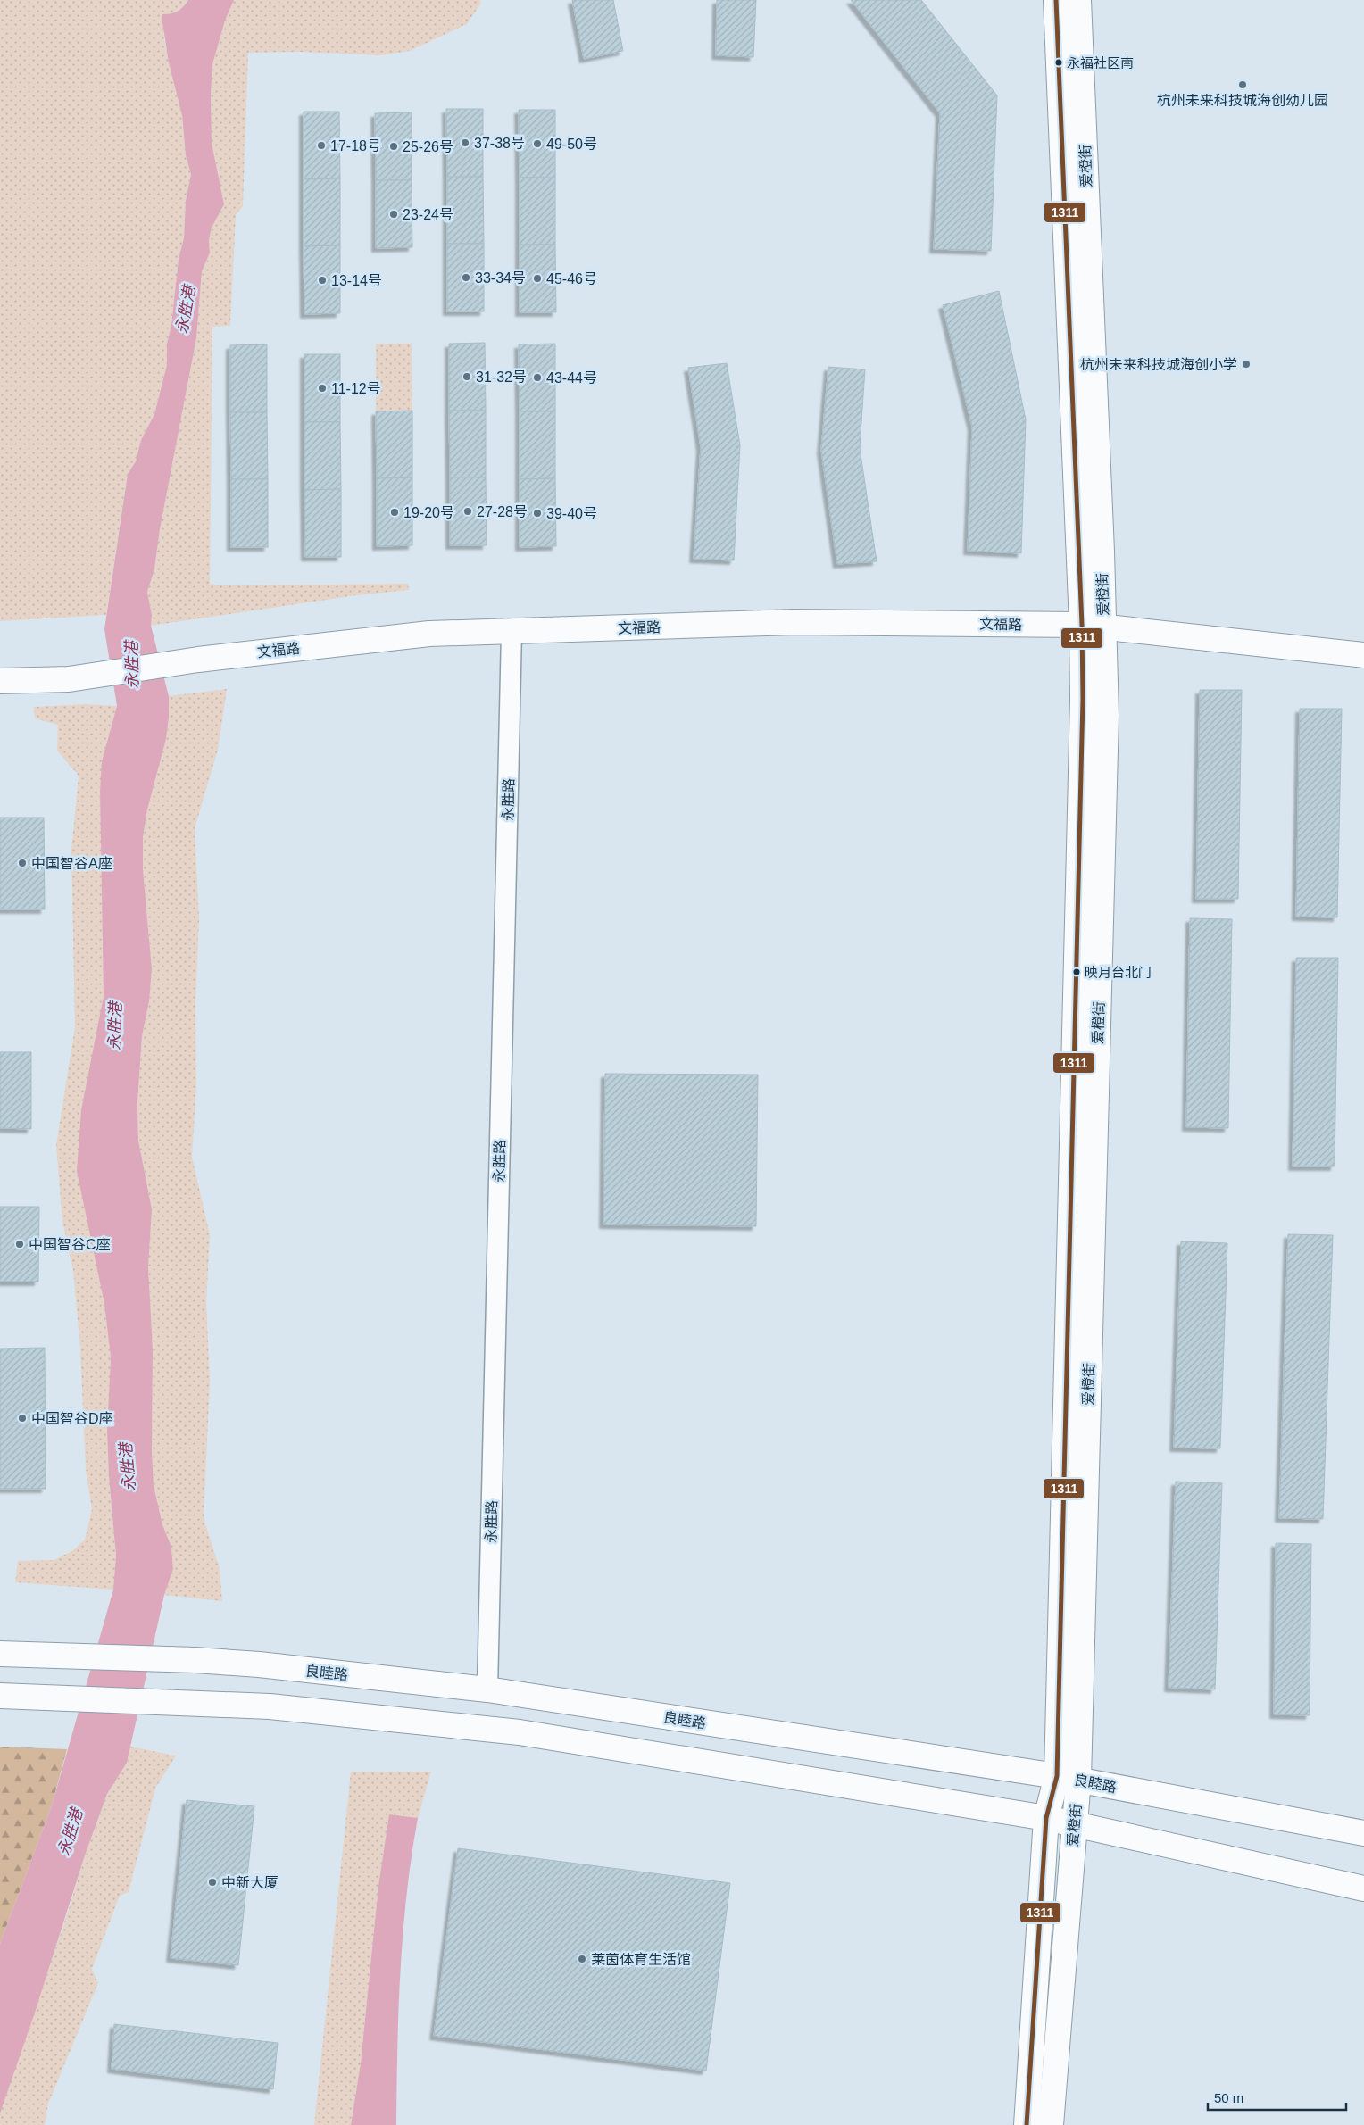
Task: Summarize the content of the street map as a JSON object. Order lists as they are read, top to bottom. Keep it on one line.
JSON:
{"streets":{"street":["爱橙街","文福路","永胜路","良睦路"]},"crossings":[["爱橙街","文福路"],["爱橙街","良睦路"],["文福路","永胜路"],["永胜路","良睦路"]],"water":["永胜港"],"places":["永福社区南","杭州未来科技城海创幼儿园","37-38号","49-50号","17-18号","25-26号","23-24号","33-34号","45-46号","13-14号","杭州未来科技城海创小学","31-32号","43-44号","11-12号","27-28号","19-20号","39-40号","中国智谷A座","映月台北门","中国智谷C座","中国智谷D座","中新大厦","莱茵体育生活馆"],"lines":["transit line 1311"],"scale_bar":"50 m"}
